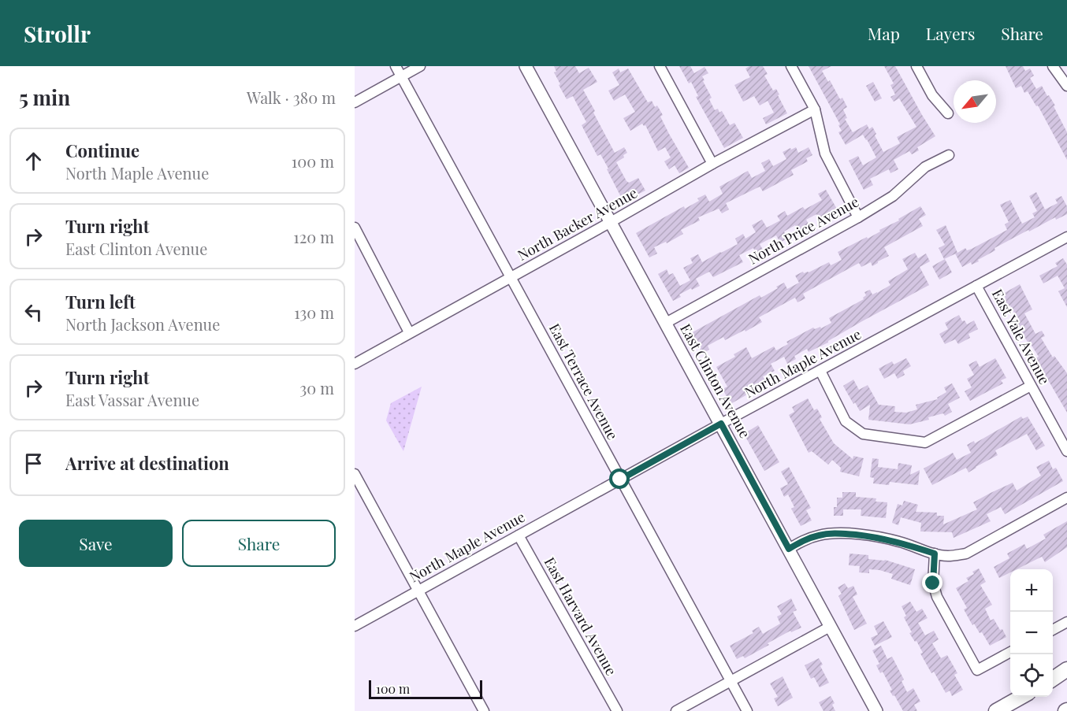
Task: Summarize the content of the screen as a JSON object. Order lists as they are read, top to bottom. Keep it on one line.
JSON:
{"streets":{"main road":["East Clinton Avenue"],"street":["North Backer Avenue","North Price Avenue","East Yale Avenue","North Maple Avenue","East Terrace Avenue","East Harvard Avenue"]},"crossings":[["North Backer Avenue","East Clinton Avenue"],["North Backer Avenue","East Terrace Avenue"],["North Price Avenue","East Clinton Avenue"],["East Yale Avenue","North Maple Avenue"],["North Maple Avenue","East Clinton Avenue"],["North Maple Avenue","East Terrace Avenue"],["North Maple Avenue","East Harvard Avenue"]],"scale_bar":"100 m","north":"bottom left","page":{"header":"Strollr","nav":["Map","Layers","Share"],"heading":["5 min","Walk · 380 m"],"list":[["Continue","North Maple Avenue","100 m"],["Turn right","East Clinton Avenue","120 m"],["Turn left","North Jackson Avenue","130 m"],["Turn right","East Vassar Avenue","30 m"],"Arrive at destination"],"buttons":["Save","Share"],"map_buttons":["+","−"],"scale":"100 m"}}
